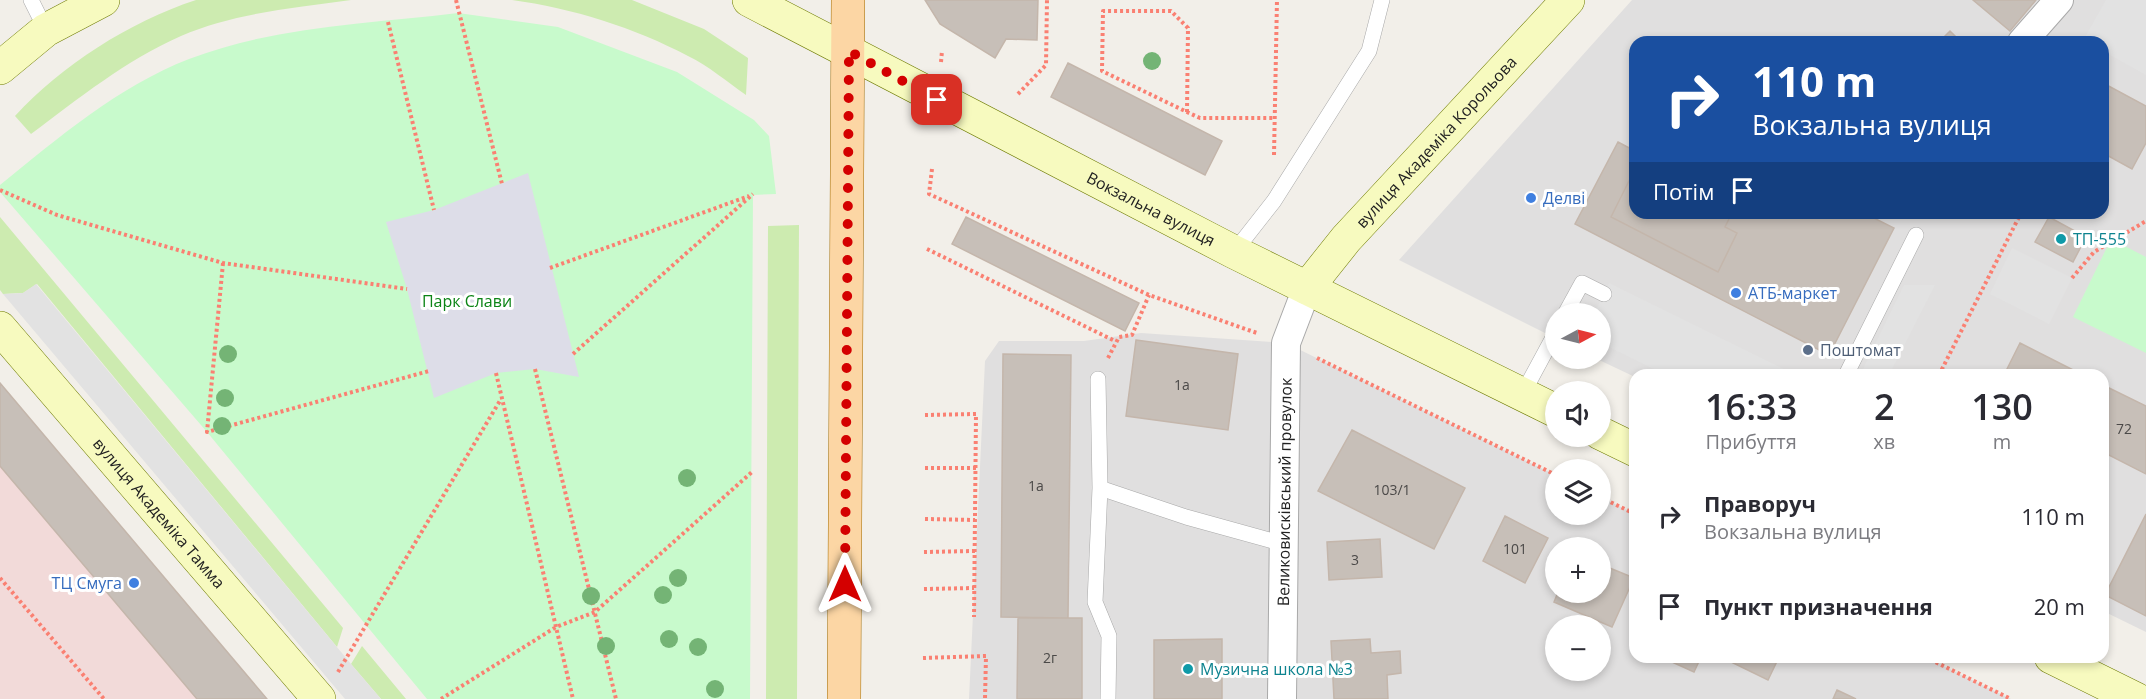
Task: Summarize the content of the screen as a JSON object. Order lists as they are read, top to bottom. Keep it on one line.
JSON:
{"streets":{"main road":["вулиця Академіка Корольова","Вокзальна вулиця","вулиця Академіка Тамма"],"street":["Великовисківський провулок"]},"crossings":[["вулиця Академіка Корольова","Вокзальна вулиця"],["вулиця Академіка Корольова","Великовисківський провулок"],["Вокзальна вулиця","Великовисківський провулок"]],"parks":["Парк Слави"],"places":["Делві","ТП-555","АТБ-маркет","Поштомат","ТЦ Смуга","Музична школа №3"],"house_numbers":["1а","72","1а","103/1","101","3","2г"],"north":"right","page":{"turn":["110 m","Вокзальна вулиця"],"then":"Потім","map_buttons":["+","−"],"eta":["16:33","Прибуття","2","хв","130","m"],"list":[{"name":"Праворуч","note":"Вокзальна вулиця","value":"110 m"},{"name":"Пункт призначення","value":"20 m"}]}}
